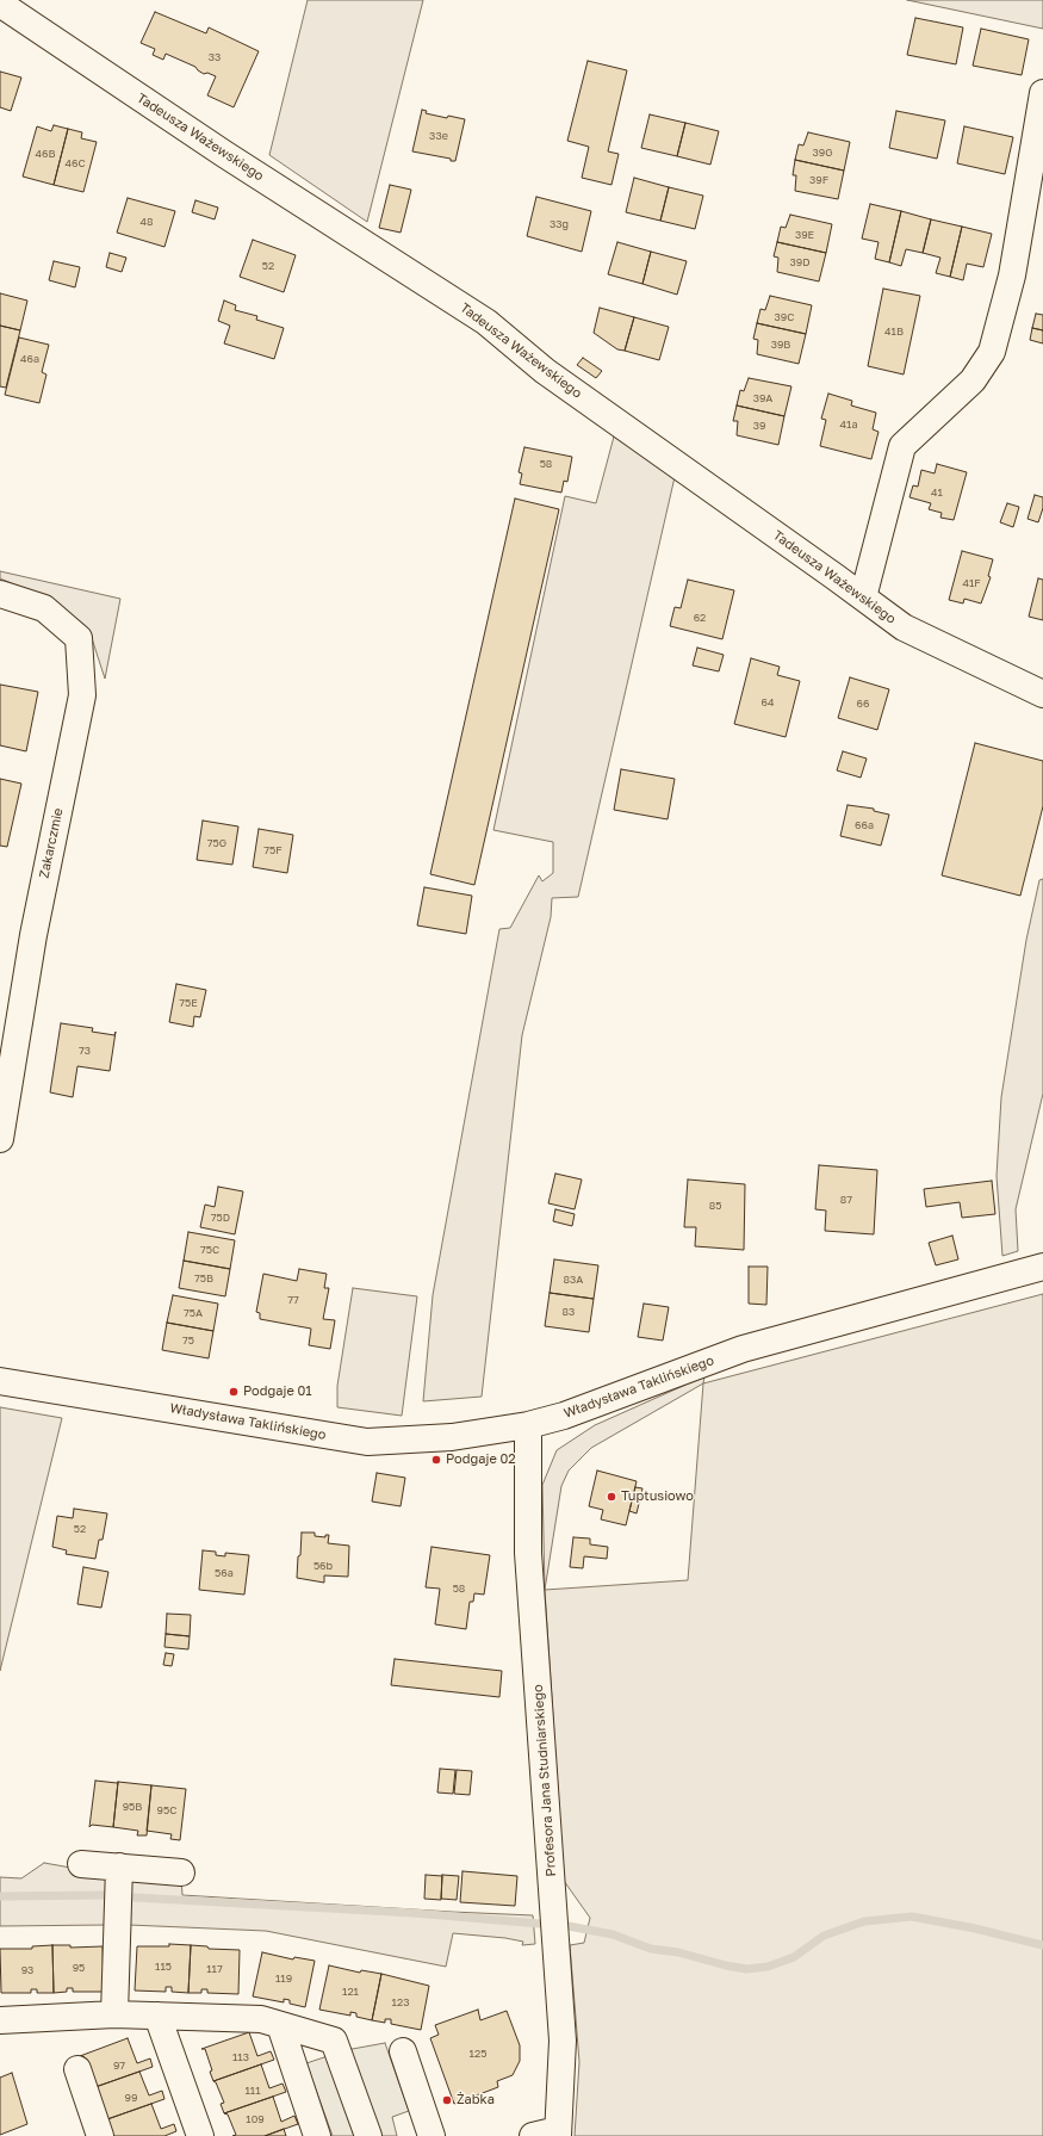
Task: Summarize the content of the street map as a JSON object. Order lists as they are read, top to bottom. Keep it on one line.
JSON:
{"streets":{"street":["Tadeusza Ważewskiego","Zakarczmie","Władysława Taklińskiego","Profesora Jana Studniarskiego"]},"crossings":[["Władysława Taklińskiego","Profesora Jana Studniarskiego"]],"places":["Podgaje 01","Podgaje 02","Tuptusiowo","Żabka"],"house_numbers":["33","33e","39G","46B","46C","39F","48","33g","39E","39D","52","39C","41B","39B","46a","39A","41a","39","58","41","41F","62","64","66","66a","75G","75F","75E","73","87","85","75D","75C","75B","83A","77","83","75A","75","52","56b","56a","58","95B","95C","115","95","117","93","119","121","123","125","113","97","111","99","109"]}
